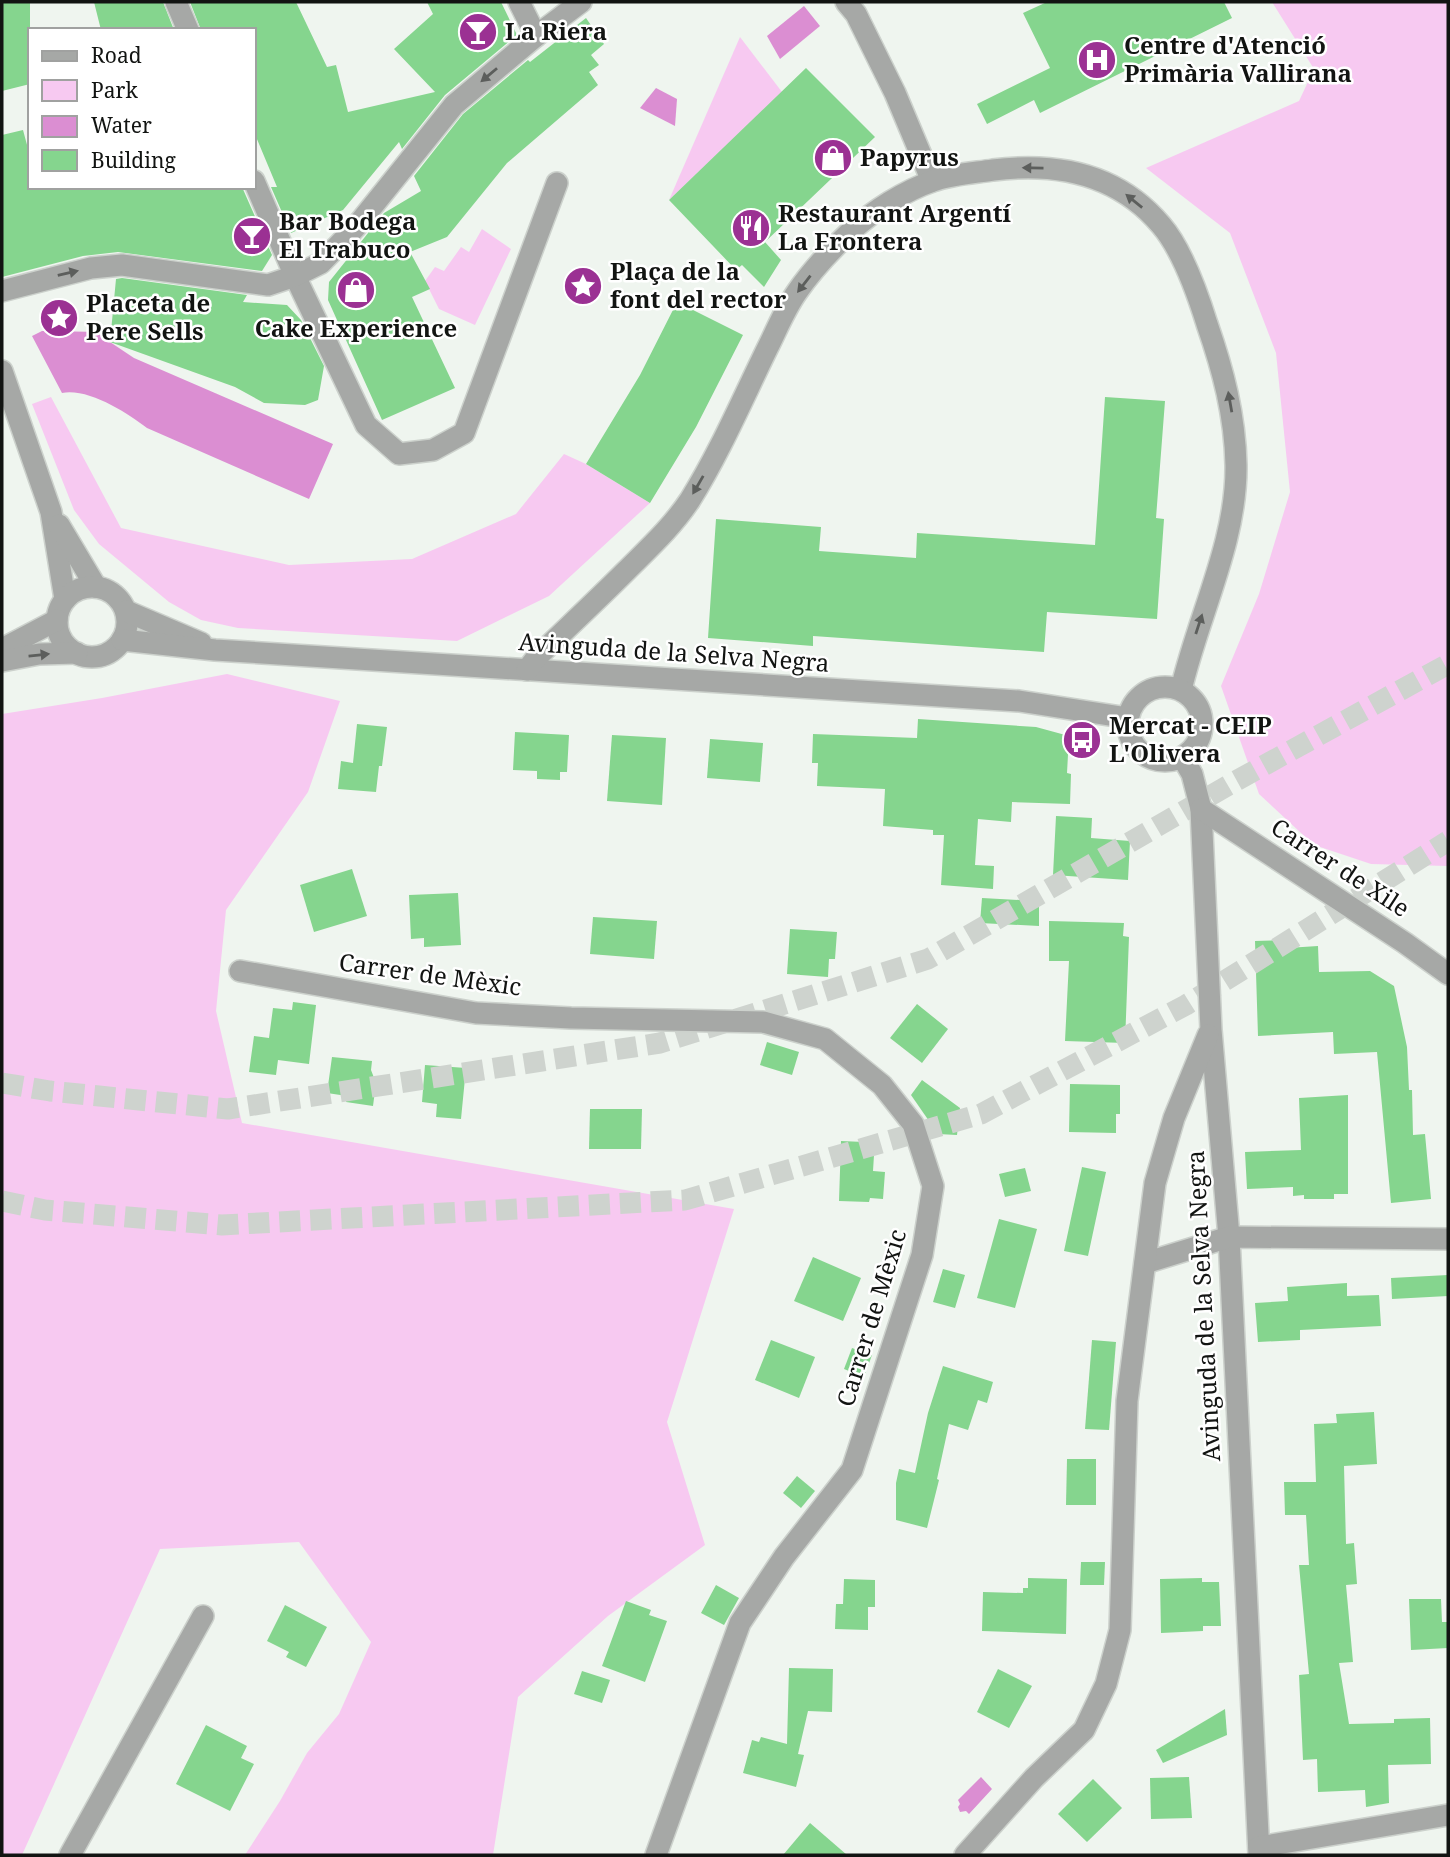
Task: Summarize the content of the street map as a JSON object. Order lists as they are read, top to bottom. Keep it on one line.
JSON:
{"streets":{"street":["Avinguda de la Selva Negra","Carrer de Xile","Carrer de Mèxic"]},"crossings":[["Avinguda de la Selva Negra","Carrer de Xile"]],"places":{"bar":["La Riera","Bar Bodega El Trabuco"],"hospital":["Centre d'Atenció Primària Vallirana"],"shop":["Papyrus","Cake Experience"],"restaurant":["Restaurant Argentí La Frontera"],"place":["Plaça de la font del rector","Placeta de Pere Sells"],"bus stop":["Mercat - CEIP L'Olivera"]},"legend":["Road","Park","Water","Building"]}
